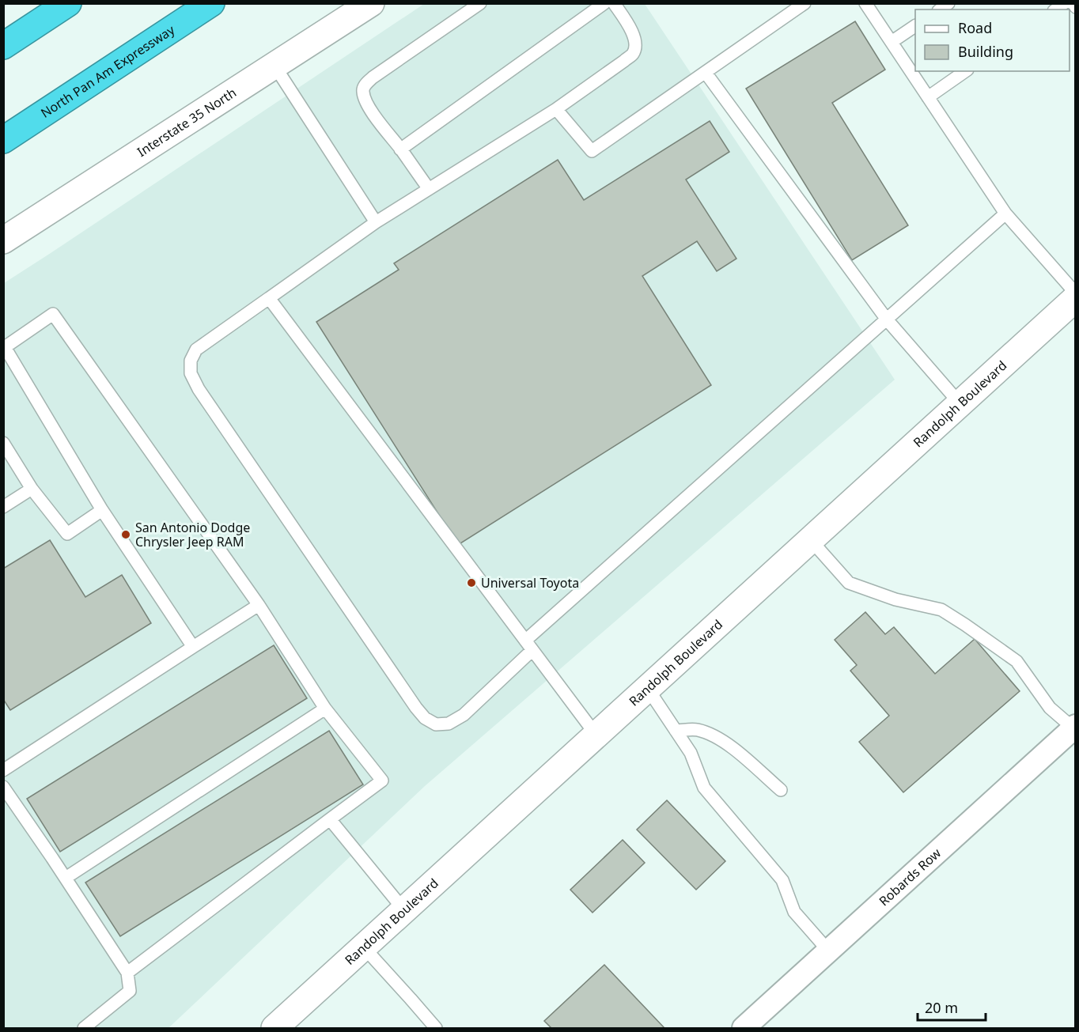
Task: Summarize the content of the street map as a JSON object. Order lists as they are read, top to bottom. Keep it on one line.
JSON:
{"streets":{"highway":["North Pan Am Expressway"],"street":["Interstate 35 North","Randolph Boulevard","Robards Row"]},"places":["San Antonio Dodge Chrysler Jeep RAM","Universal Toyota"],"legend":["Road","Building"],"scale_bar":"20 m"}
